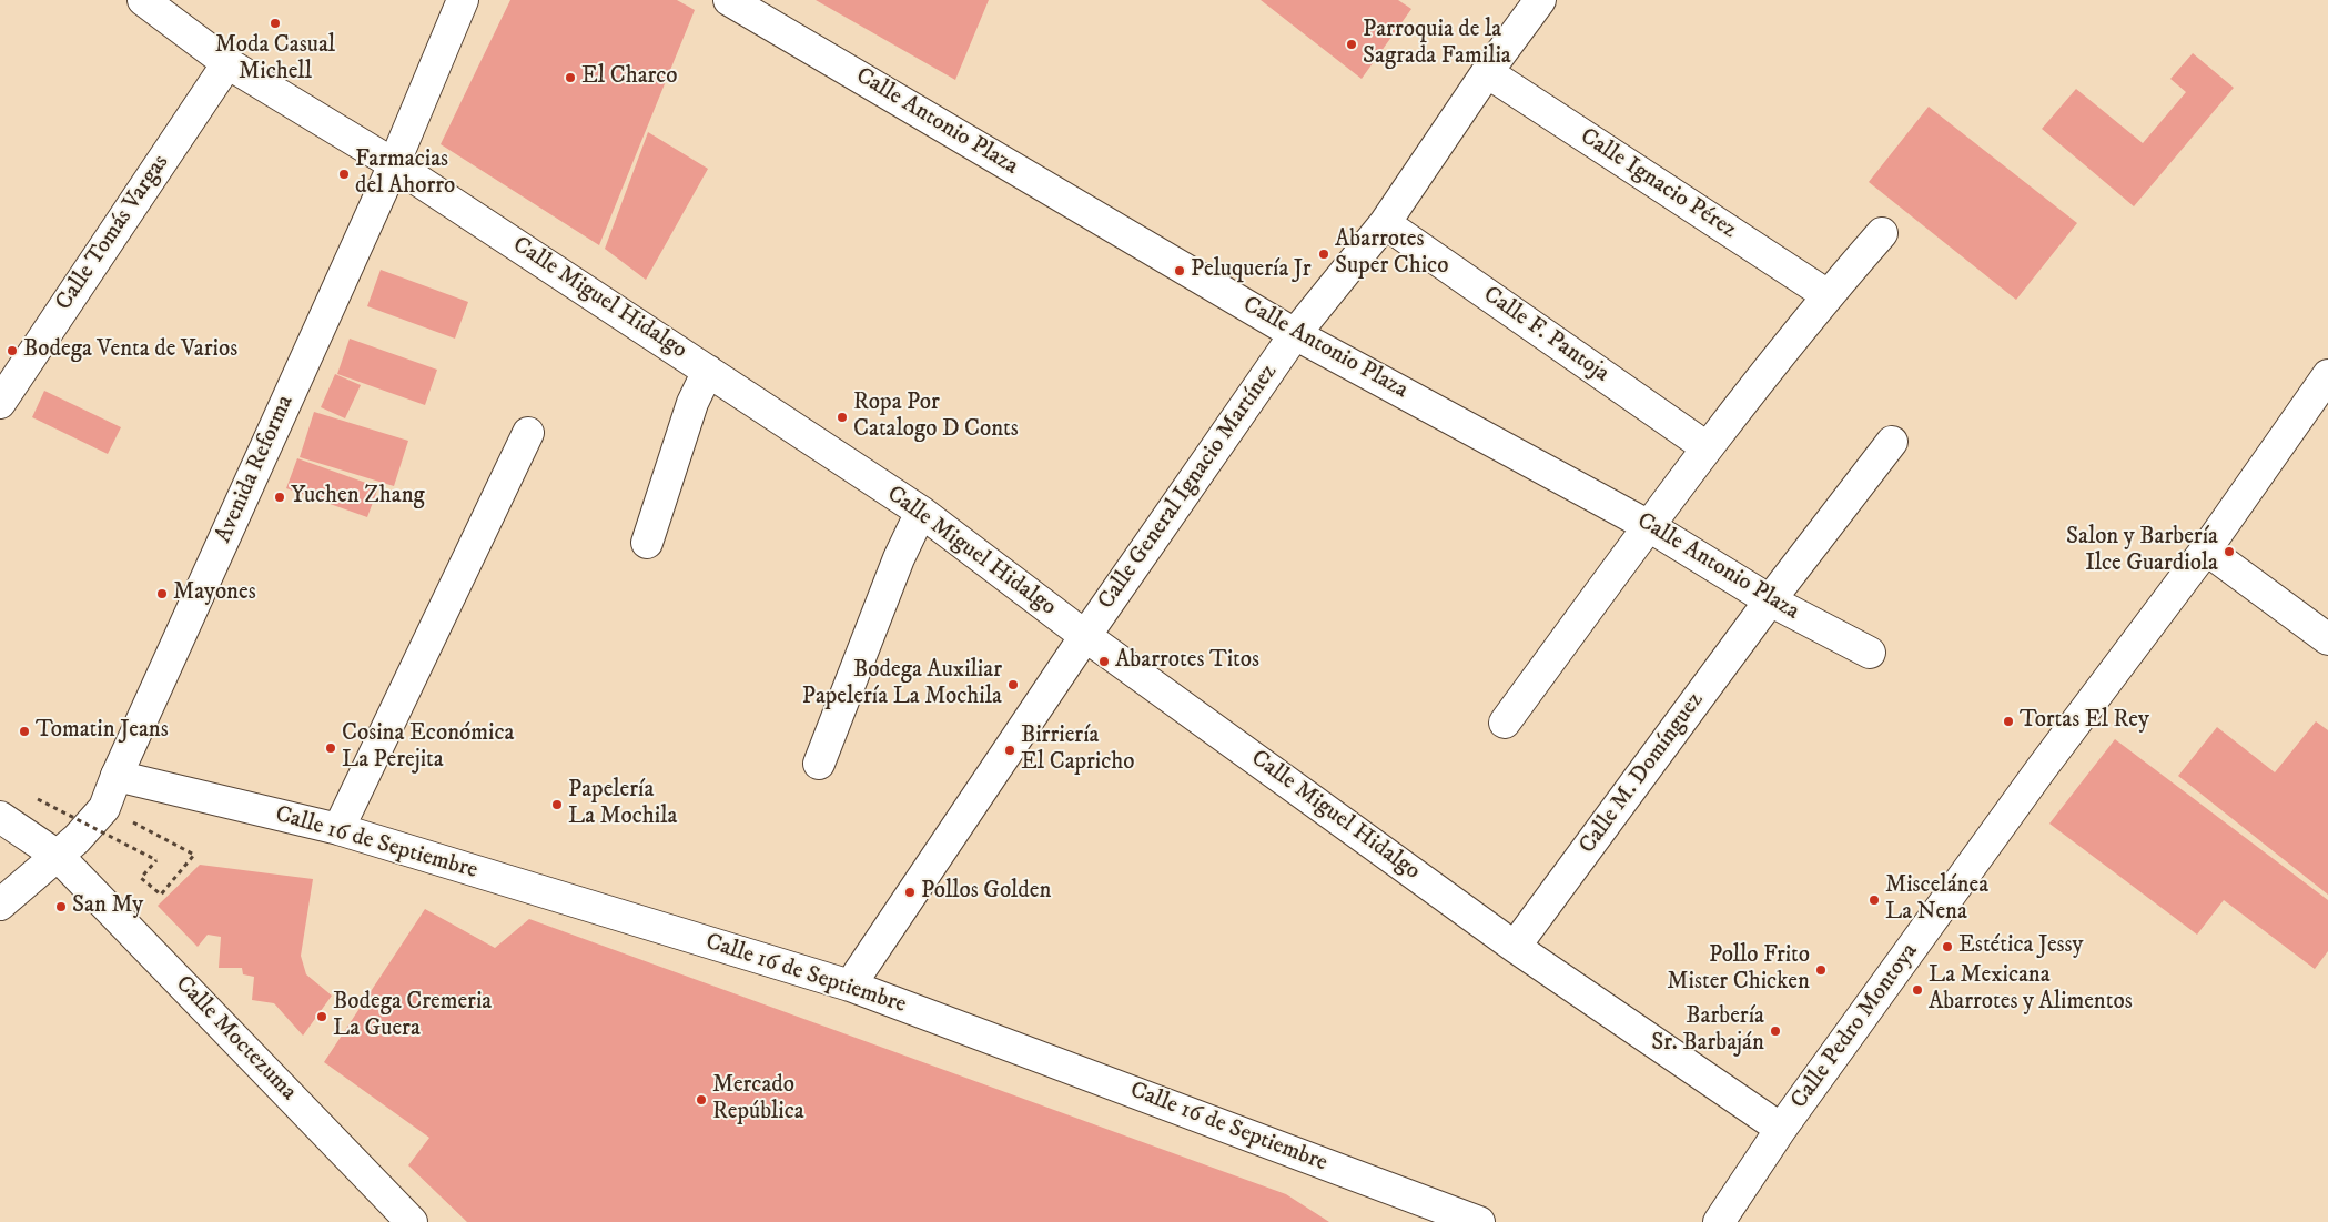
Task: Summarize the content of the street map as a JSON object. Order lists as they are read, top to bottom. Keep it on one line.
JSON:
{"streets":{"street":["Calle Antonio Plaza","Calle Ignacio Pérez","Calle Tomás Vargas","Calle Miguel Hidalgo","Calle F. Pantoja","Avenida Reforma","Calle General Ignacio Martínez","Calle M. Domínguez","Calle 16 de Septiembre","Calle Pedro Montoya","Calle Moctezuma"]},"crossings":[["Calle Antonio Plaza","Calle General Ignacio Martínez"],["Calle Antonio Plaza","Calle M. Domínguez"],["Calle Ignacio Pérez","Calle General Ignacio Martínez"],["Calle Tomás Vargas","Calle Miguel Hidalgo"],["Calle Miguel Hidalgo","Avenida Reforma"],["Calle Miguel Hidalgo","Calle General Ignacio Martínez"],["Calle Miguel Hidalgo","Calle M. Domínguez"],["Calle Miguel Hidalgo","Calle Pedro Montoya"],["Calle F. Pantoja","Calle General Ignacio Martínez"],["Avenida Reforma","Calle 16 de Septiembre"],["Avenida Reforma","Calle Moctezuma"],["Calle General Ignacio Martínez","Calle 16 de Septiembre"]],"places":["Moda Casual Michell","Parroquia de la Sagrada Familia","El Charco","Farmacias del Ahorro","Abarrotes Super Chico","Peluquería Jr","Bodega Venta de Varios","Ropa Por Catalogo D Conts","Yuchen Zhang","Salon y Barbería Ilce Guardiola","Mayones","Abarrotes Titos","Bodega Auxiliar Papelería La Mochila","Tortas El Rey","Tomatin Jeans","Cosina Económica La Perejita","Birriería El Capricho","Papelería La Mochila","Pollos Golden","Miscelánea La Nena","San My","Estética Jessy","Pollo Frito Mister Chicken","La Mexicana Abarrotes y Alimentos","Bodega Cremeria La Guera","Barbería Sr. Barbaján","Mercado República"]}
